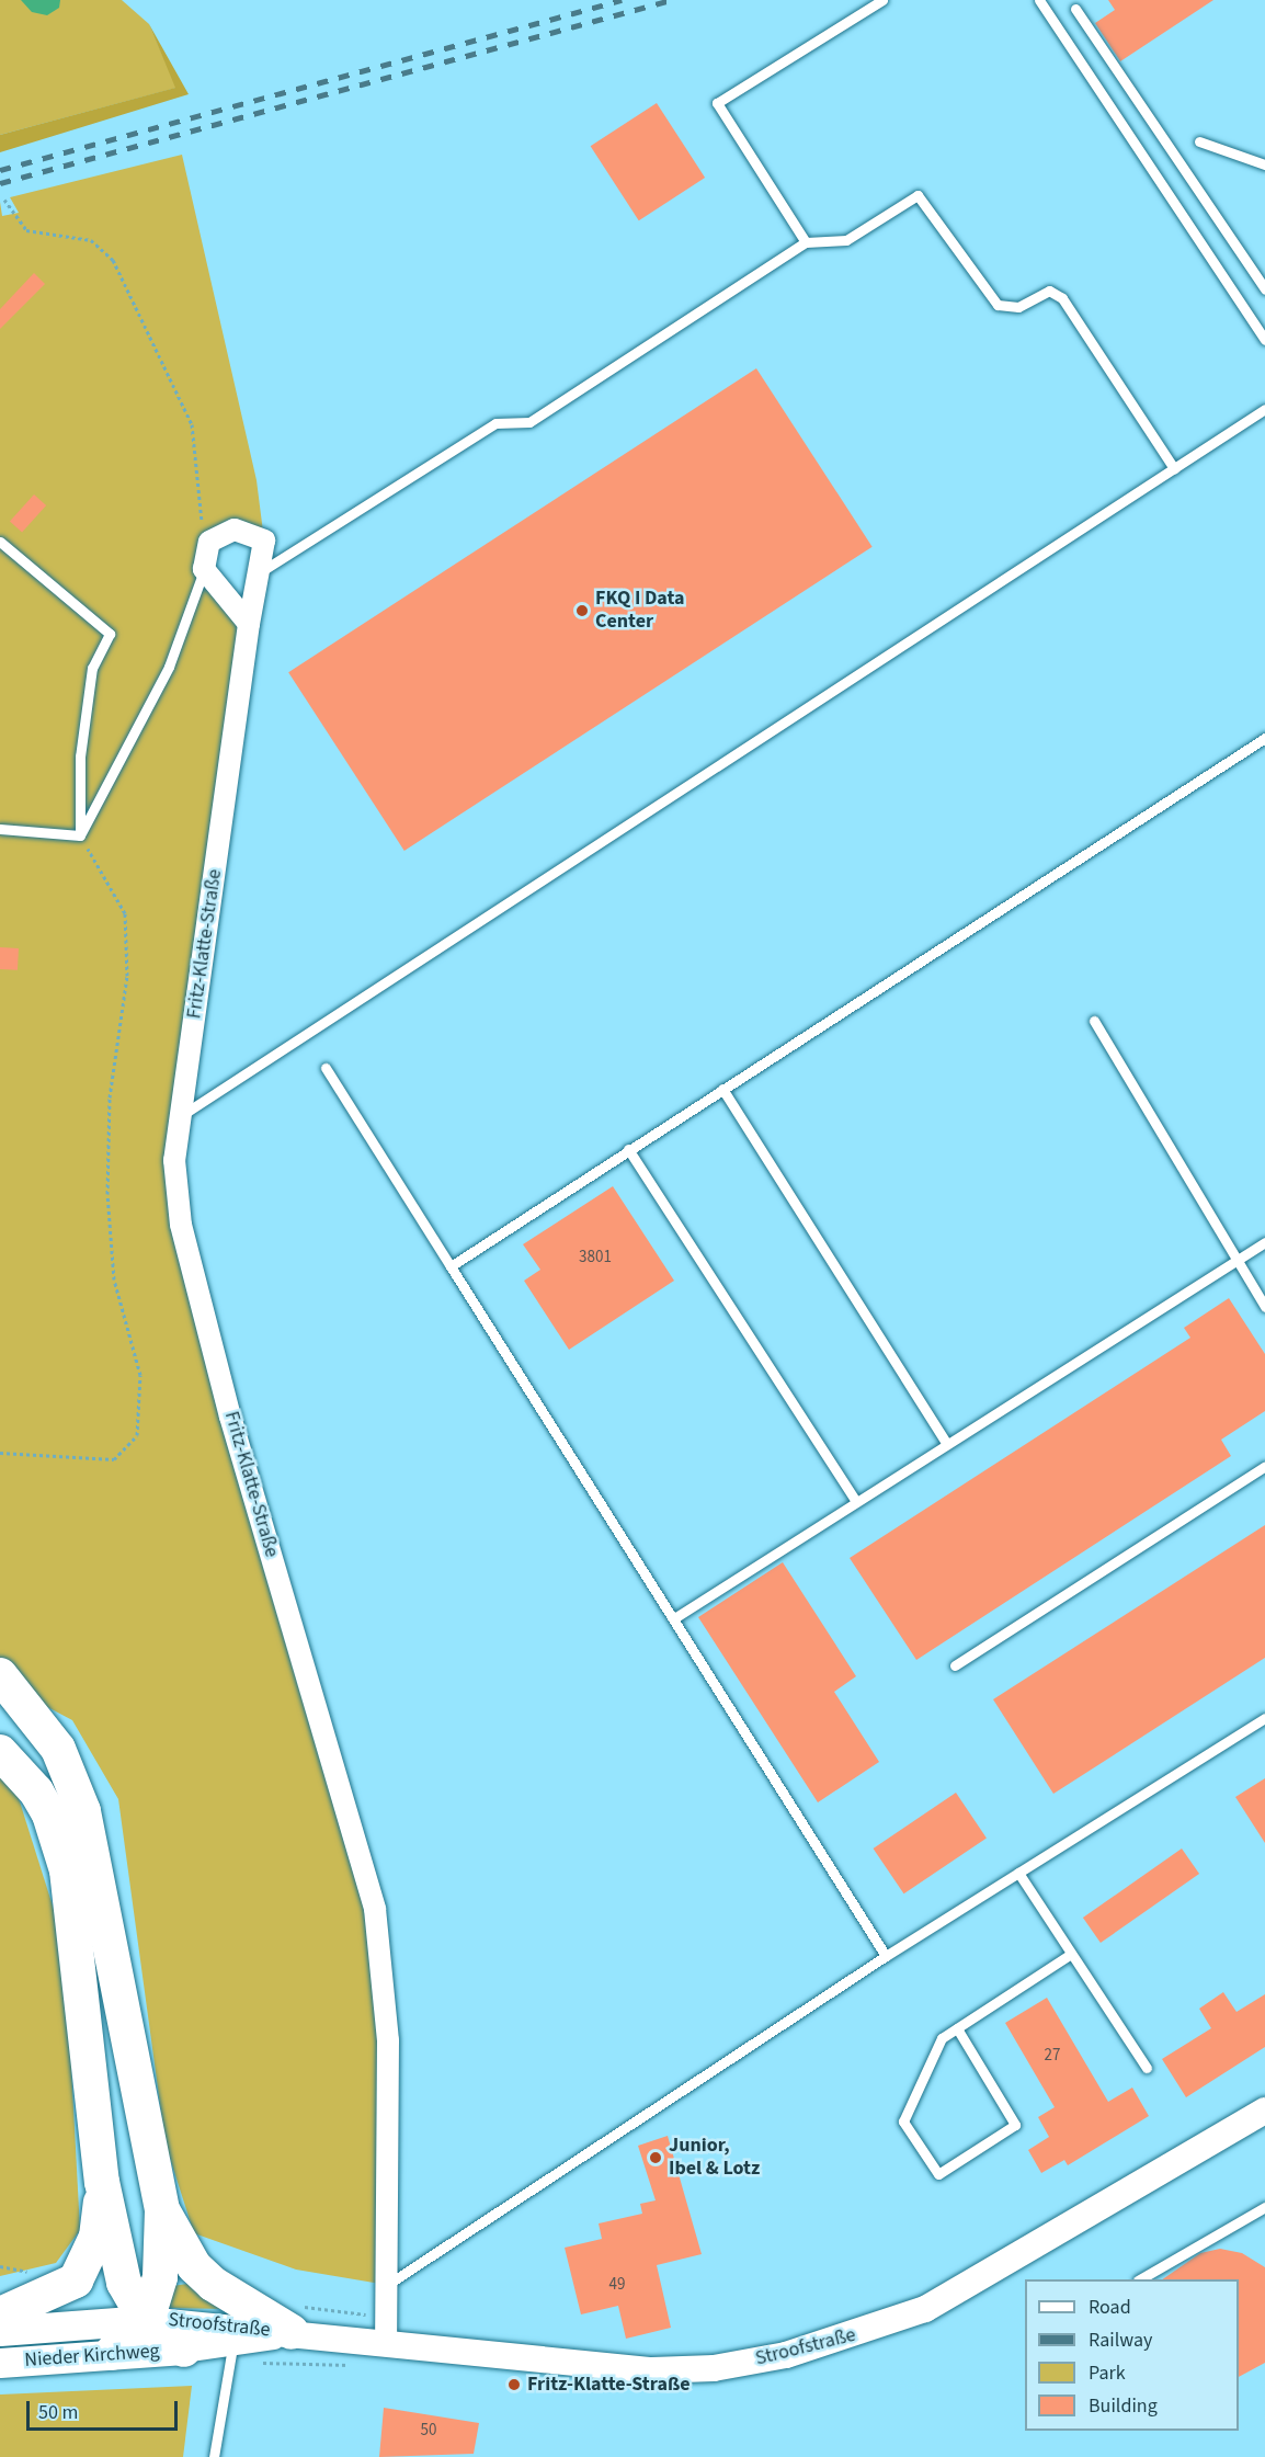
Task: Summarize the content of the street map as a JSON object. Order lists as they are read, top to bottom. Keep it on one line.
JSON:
{"streets":{"main road":["Nieder Kirchweg"],"street":["Fritz-Klatte-Straße","Stroofstraße"]},"crossings":[["Fritz-Klatte-Straße","Stroofstraße"],["Stroofstraße","Nieder Kirchweg"]],"places":["FKQ I Data Center","Junior, Ibel & Lotz","Fritz-Klatte-Straße"],"house_numbers":["3801","27","49","50"],"legend":["Road","Railway","Park","Building"],"scale_bar":"50 m"}
